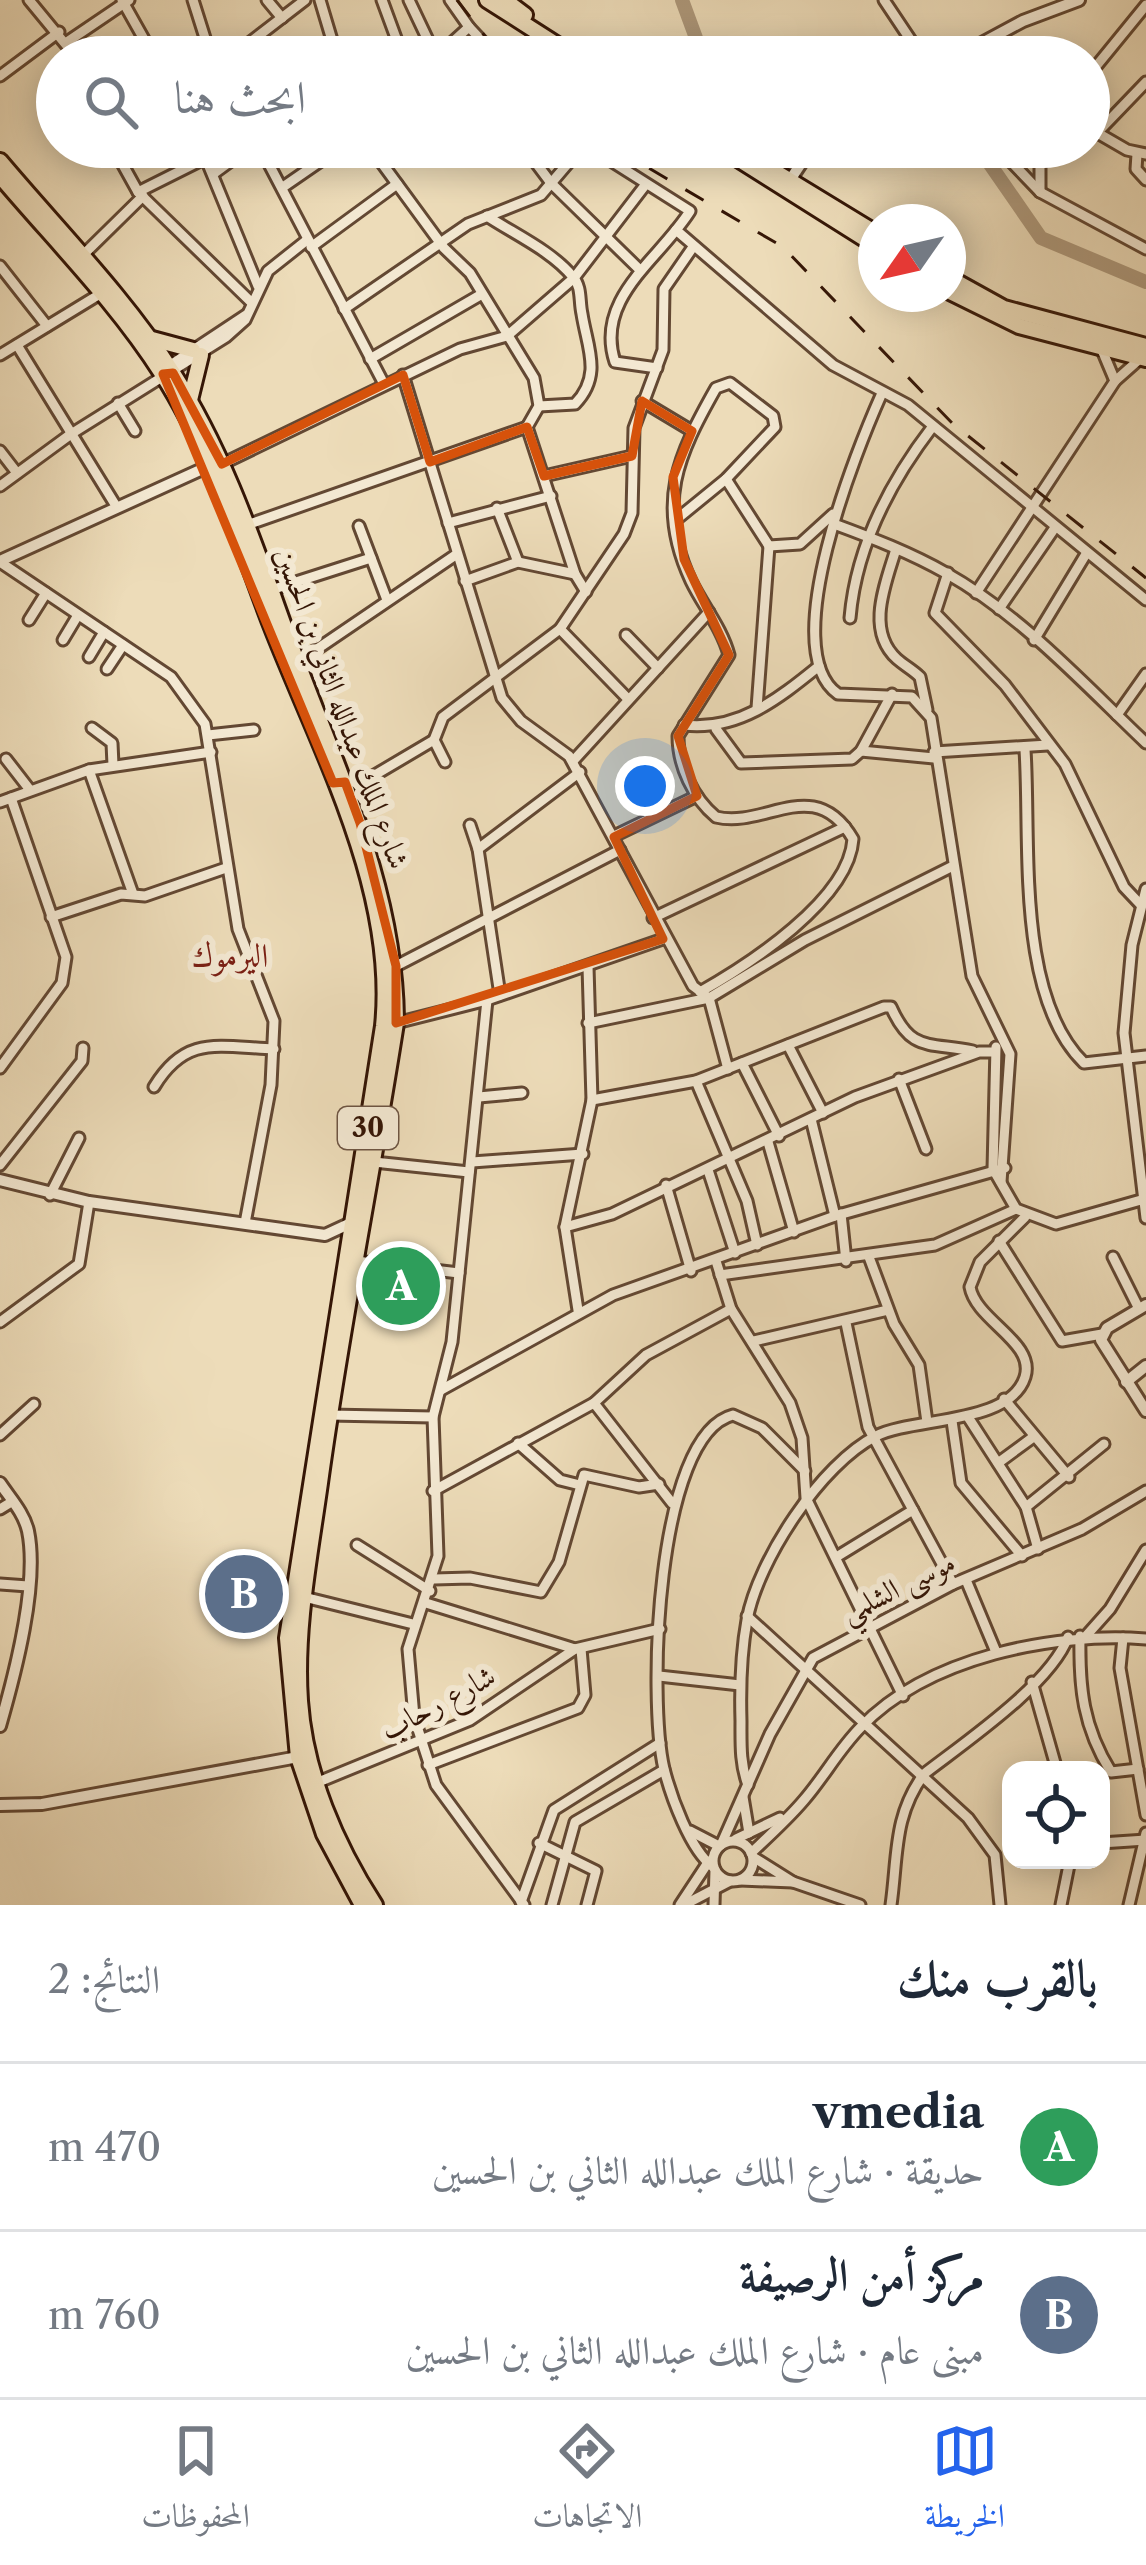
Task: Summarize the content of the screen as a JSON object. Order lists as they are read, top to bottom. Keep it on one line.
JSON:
{"streets":{"main road":["شارع الملك عبدالله الثاني بن الحسين","30"],"street":["موسى الشلمي","شارع رحاب"]},"crossings":[["شارع الملك عبدالله الثاني بن الحسين","شارع رحاب"]],"districts":["اليرموك"],"north":"bottom left","page":{"search":"ابحث هنا","pins":["A","B"],"heading":["بالقرب منك","النتائج: 2"],"list":[{"mark":"A","name":"vmedia","note":"حديقة · شارع الملك عبدالله الثاني بن الحسين","value":"470 m"},{"mark":"B","name":"مركز أمن الرصيفة","note":"مبنى عام · شارع الملك عبدالله الثاني بن الحسين","value":"760 m"}],"nav":["الخريطة","الاتجاهات","المحفوظات"]}}
